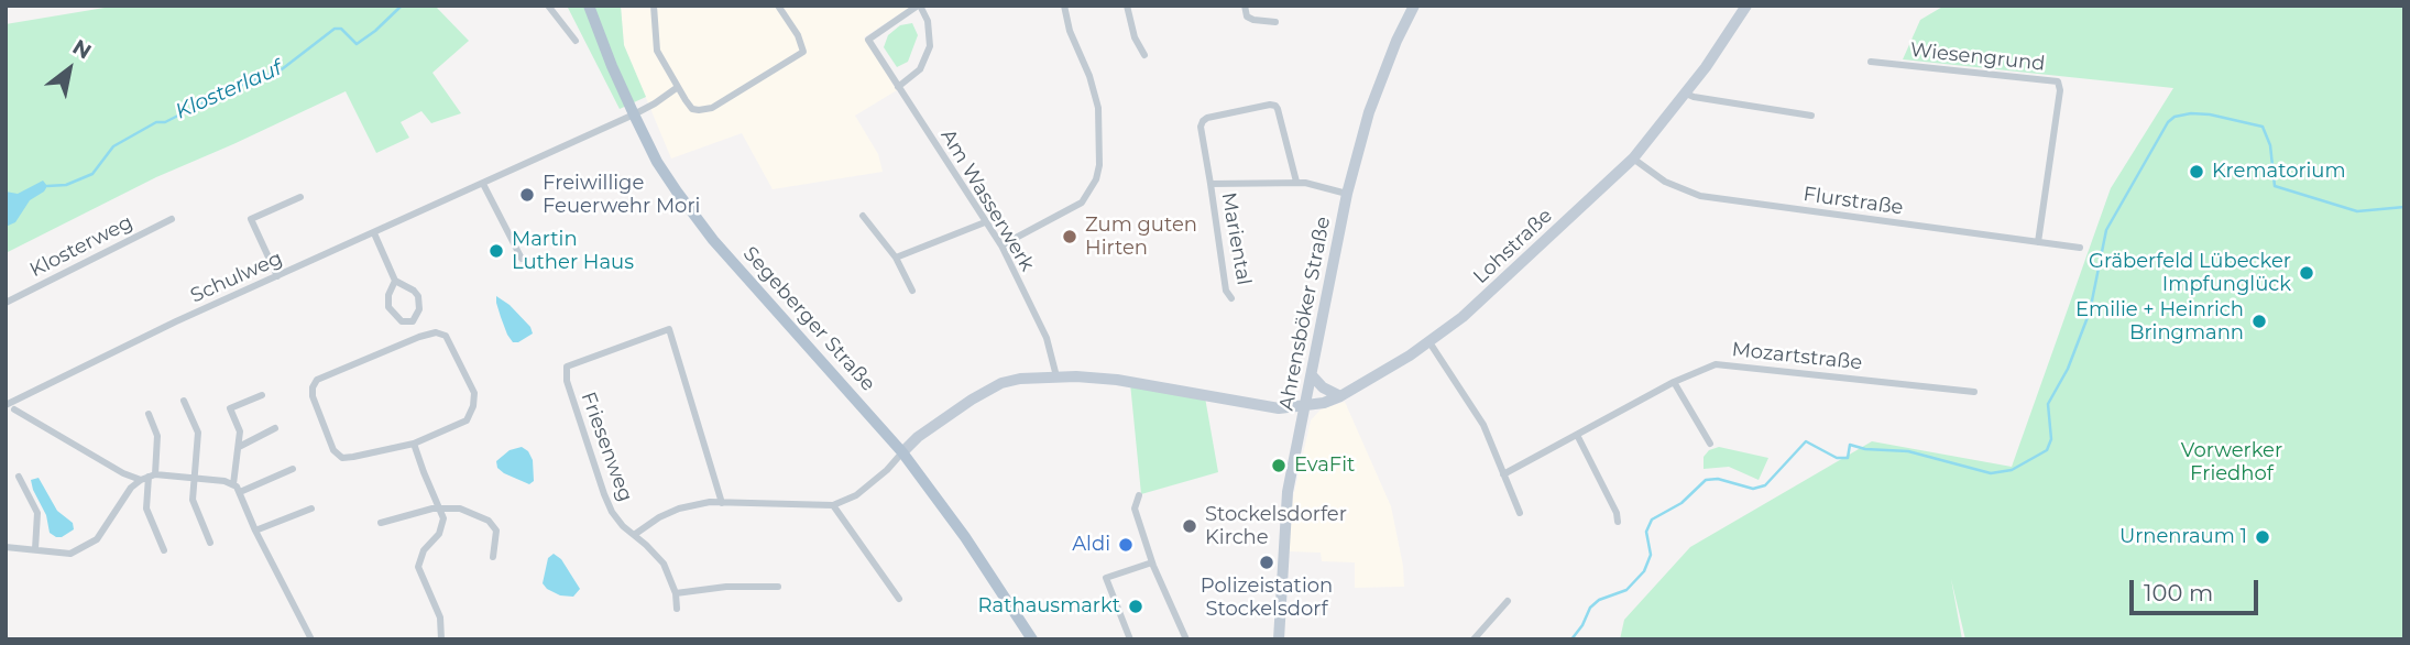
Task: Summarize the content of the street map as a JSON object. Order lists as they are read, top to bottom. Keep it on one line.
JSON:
{"streets":{"main road":["Lohstraße","Ahrensböker Straße","Segeberger Straße"],"street":["Wiesengrund","Am Wasserwerk","Flurstraße","Mariental","Klosterweg","Schulweg","Mozartstraße","Friesenweg"]},"crossings":[["Wiesengrund","Flurstraße"],["Am Wasserwerk","Lohstraße"],["Flurstraße","Lohstraße"],["Mariental","Ahrensböker Straße"],["Lohstraße","Ahrensböker Straße"],["Lohstraße","Segeberger Straße"],["Schulweg","Segeberger Straße"]],"water":["Klosterlauf"],"parks":["Vorwerker Friedhof"],"places":["Krematorium","Freiwillige Feuerwehr Mori","Zum guten Hirten","Martin Luther Haus","Gräberfeld Lübecker Impfunglück","Emilie + Heinrich Bringmann","EvaFit","Stockelsdorfer Kirche","Urnenraum 1","Aldi","Polizeistation Stockelsdorf","Rathausmarkt"],"scale_bar":"100 m","north":"top right"}
